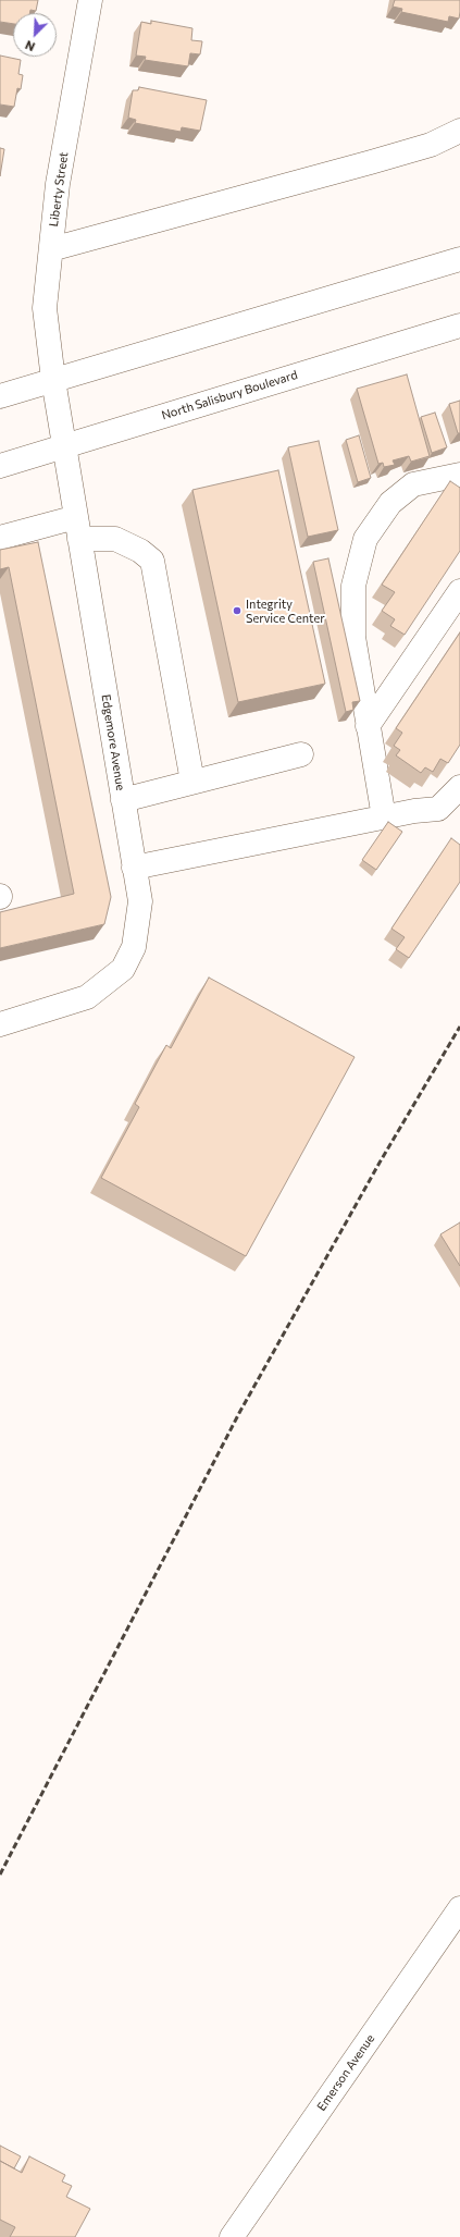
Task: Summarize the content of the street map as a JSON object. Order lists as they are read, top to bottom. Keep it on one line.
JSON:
{"streets":{"street":["Liberty Street","North Salisbury Boulevard","Edgemore Avenue","Emerson Avenue"]},"crossings":[["Liberty Street","Edgemore Avenue"],["North Salisbury Boulevard","Edgemore Avenue"]],"places":["Integrity Service Center"],"north":"bottom left"}
